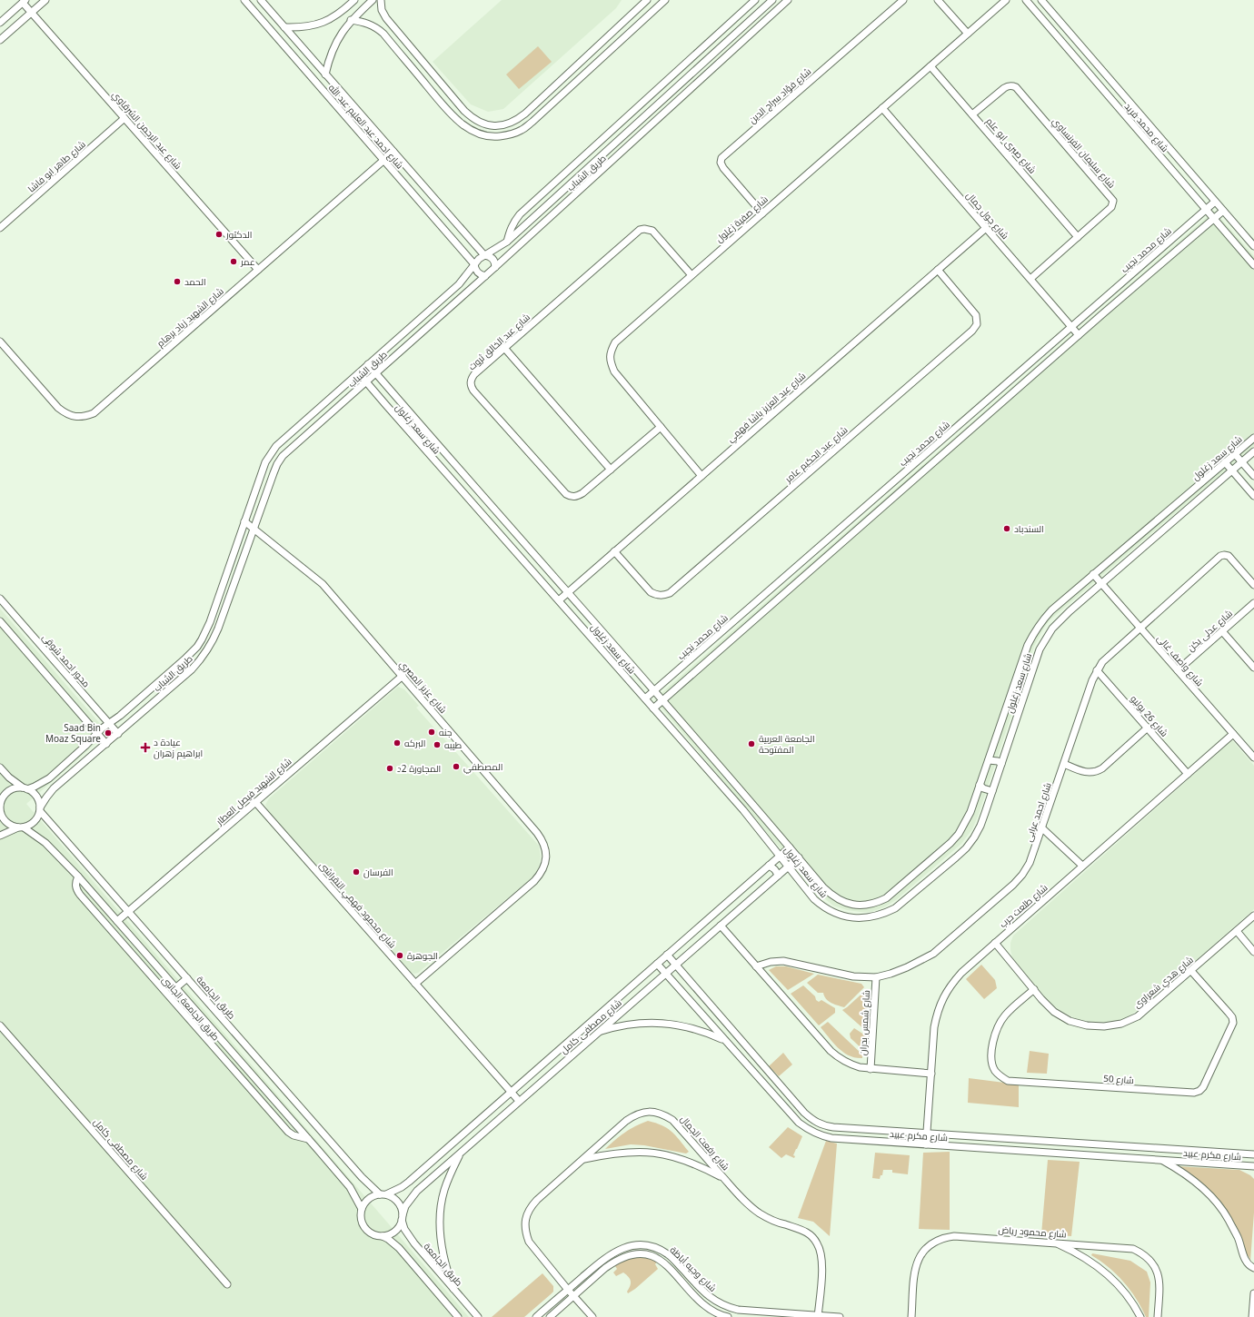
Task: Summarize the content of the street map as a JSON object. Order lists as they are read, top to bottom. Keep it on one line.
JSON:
{"streets":{"street":["شارع فؤاد سراج الدين","شارع احمد عبد العليم عبد الله","شارع محمد فريد","شارع عبد الرحمن الشرقاوي","شارع صبرى ابو علم","شارع سليمان الفرنساوي","شارع طاهر ابو فاشا","طريق الشباب","شارع جول جمال","شارع صفية زغلول","شارع محمد نجيب","شارع الشهيد زياد برهام","شارع عبد الخالق ثروت","شارع عبد العزيز باشا فهمي","شارع سعد زغلول","شارع عبد الحكيم عامر","شارع عدلى يكن","محور احمد شوقى","شارع واصف غالى","شارع عزيز المصري","شارع 26 يوليو","شارع الشهيد فيصل العطار","شارع احمد عرابى","شارع محمود فهمي النقراشى","شارع طلعت حرب","شارع هدي شعراوى","طريق الجامعة","طريق الجامعة الجانبى","شارع شمس بدران","شارع مصطفى كامل","شارع 50","شارع مكرم عبيد","شارع رفعت الجمال","شارع محمود رياض","شارع وجيه أباظة"]},"crossings":[["شارع فؤاد سراج الدين","شارع صفية زغلول"],["شارع احمد عبد العليم عبد الله","طريق الشباب"],["شارع احمد عبد العليم عبد الله","شارع الشهيد زياد برهام"],["شارع محمد فريد","شارع محمد نجيب"],["شارع عبد الرحمن الشرقاوي","شارع طاهر ابو فاشا"],["شارع عبد الرحمن الشرقاوي","شارع الشهيد زياد برهام"],["شارع صبرى ابو علم","شارع سليمان الفرنساوي"],["شارع صبرى ابو علم","شارع صفية زغلول"],["شارع سليمان الفرنساوي","شارع جول جمال"],["طريق الشباب","شارع سعد زغلول"],["طريق الشباب","محور احمد شوقى"],["طريق الشباب","شارع عزيز المصري"],["طريق الشباب","طريق الجامعة"],["شارع جول جمال","شارع صفية زغلول"],["شارع جول جمال","شارع محمد نجيب"],["شارع جول جمال","شارع عبد العزيز باشا فهمي"],["شارع صفية زغلول","شارع عبد الخالق ثروت"],["شارع صفية زغلول","شارع عبد العزيز باشا فهمي"],["شارع محمد نجيب","شارع سعد زغلول"],["شارع عبد العزيز باشا فهمي","شارع سعد زغلول"],["شارع عبد العزيز باشا فهمي","شارع عبد الحكيم عامر"],["شارع سعد زغلول","شارع واصف غالى"],["شارع سعد زغلول","شارع مصطفى كامل"],["شارع عدلى يكن","شارع واصف غالى"],["شارع واصف غالى","شارع احمد عرابى"],["شارع واصف غالى","شارع طلعت حرب"],["شارع عزيز المصري","شارع الشهيد فيصل العطار"],["شارع عزيز المصري","شارع محمود فهمي النقراشى"],["شارع 26 يوليو","شارع احمد عرابى"],["شارع 26 يوليو","شارع طلعت حرب"],["شارع الشهيد فيصل العطار","شارع محمود فهمي النقراشى"],["شارع الشهيد فيصل العطار","طريق الجامعة"],["شارع احمد عرابى","شارع شمس بدران"],["شارع محمود فهمي النقراشى","شارع مصطفى كامل"],["شارع طلعت حرب","شارع هدي شعراوى"],["شارع طلعت حرب","شارع مكرم عبيد"],["شارع هدي شعراوى","شارع 50"],["طريق الجامعة","شارع مصطفى كامل"],["شارع مصطفى كامل","شارع مكرم عبيد"],["شارع رفعت الجمال","شارع وجيه أباظة"]],"places":{"other":["الدكتور","عمر","الحمد","السندباد","جنه","Saad Bin Moaz Square","البركه","الجامعة العربية المفتوحة","طيبه","المصطفي","المجاورة 2د","الفرسان","الجوهرة"],"health":["عيادة د ابراهيم زهران"]}}
